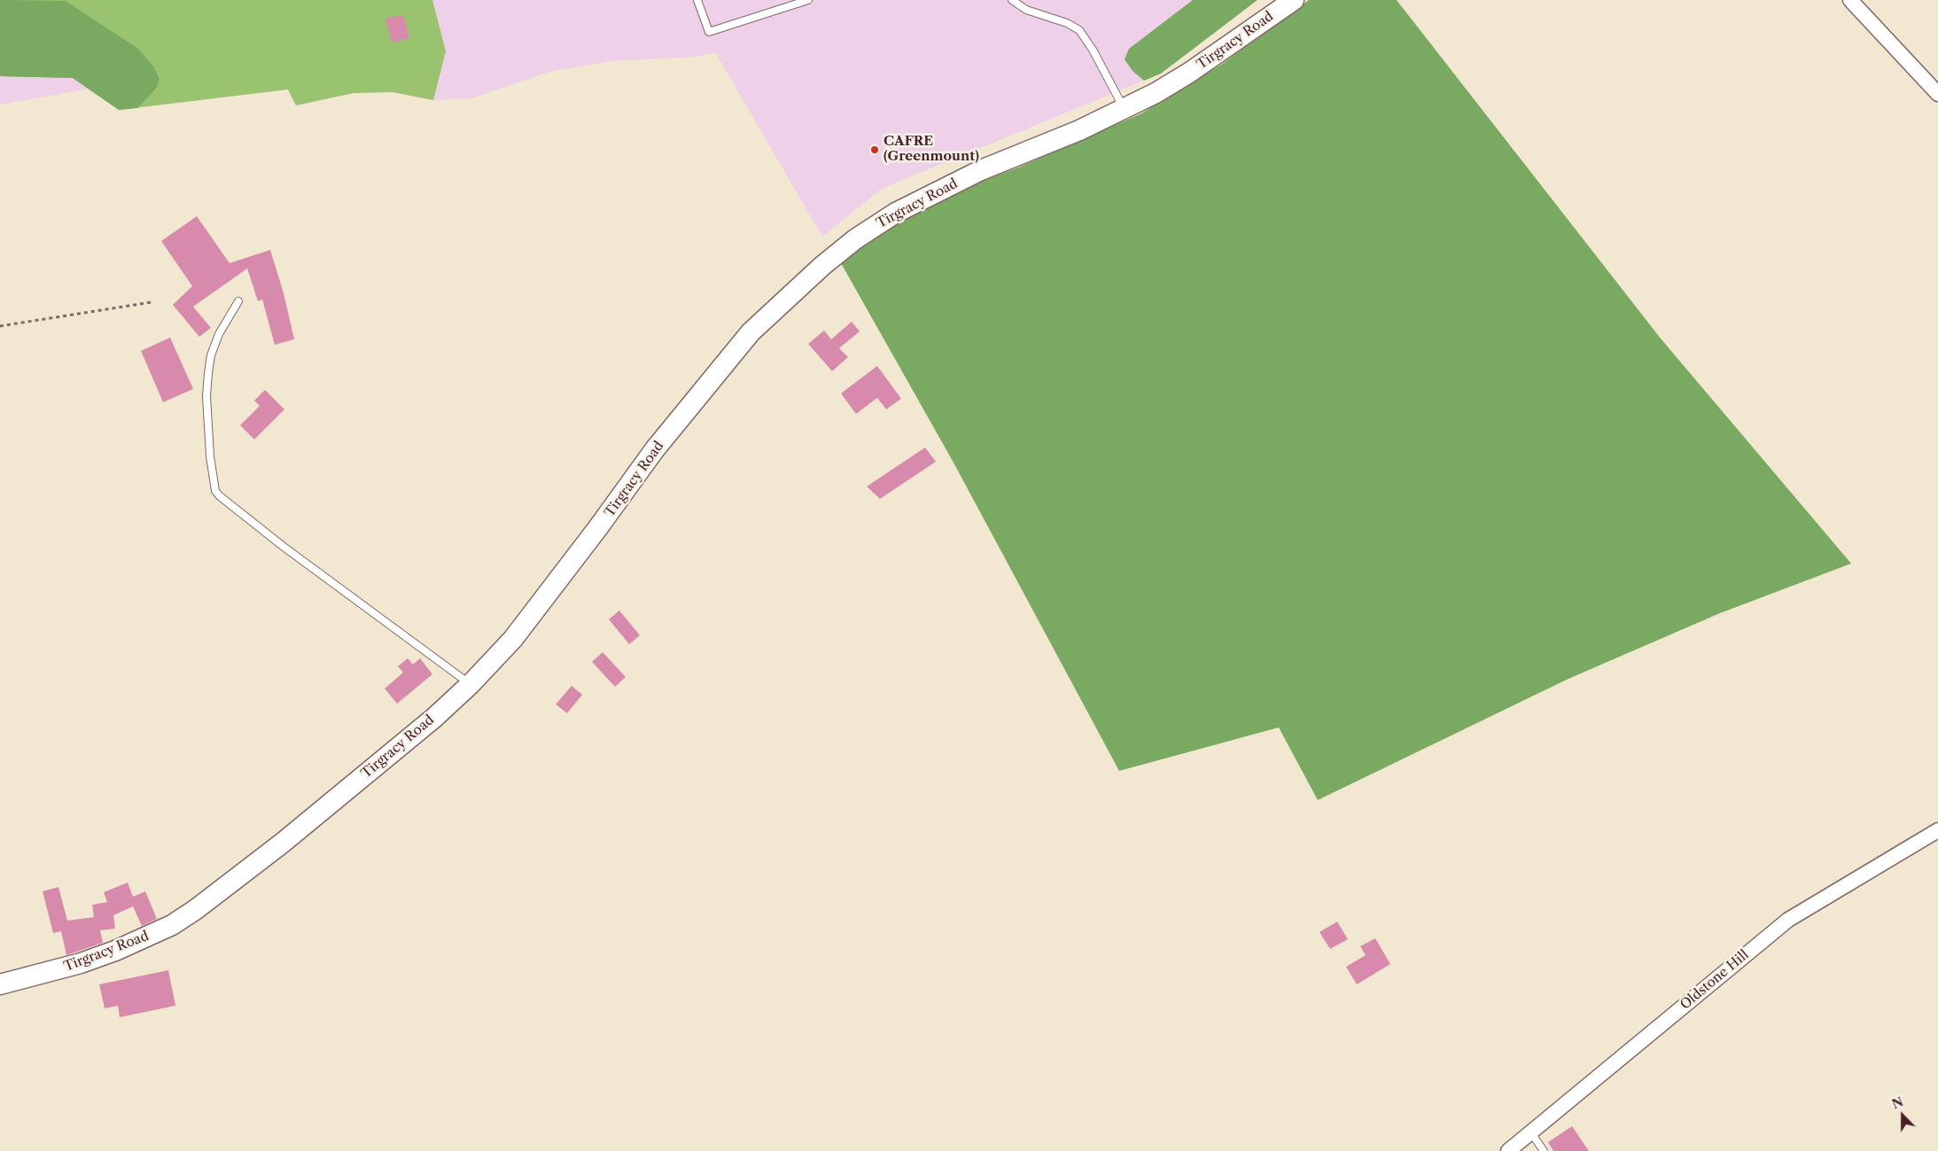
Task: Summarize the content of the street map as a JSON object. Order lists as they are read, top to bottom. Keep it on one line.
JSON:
{"streets":{"street":["Tirgracy Road","Oldstone Hill"]},"places":["CAFRE (Greenmount)"],"north":"top"}
